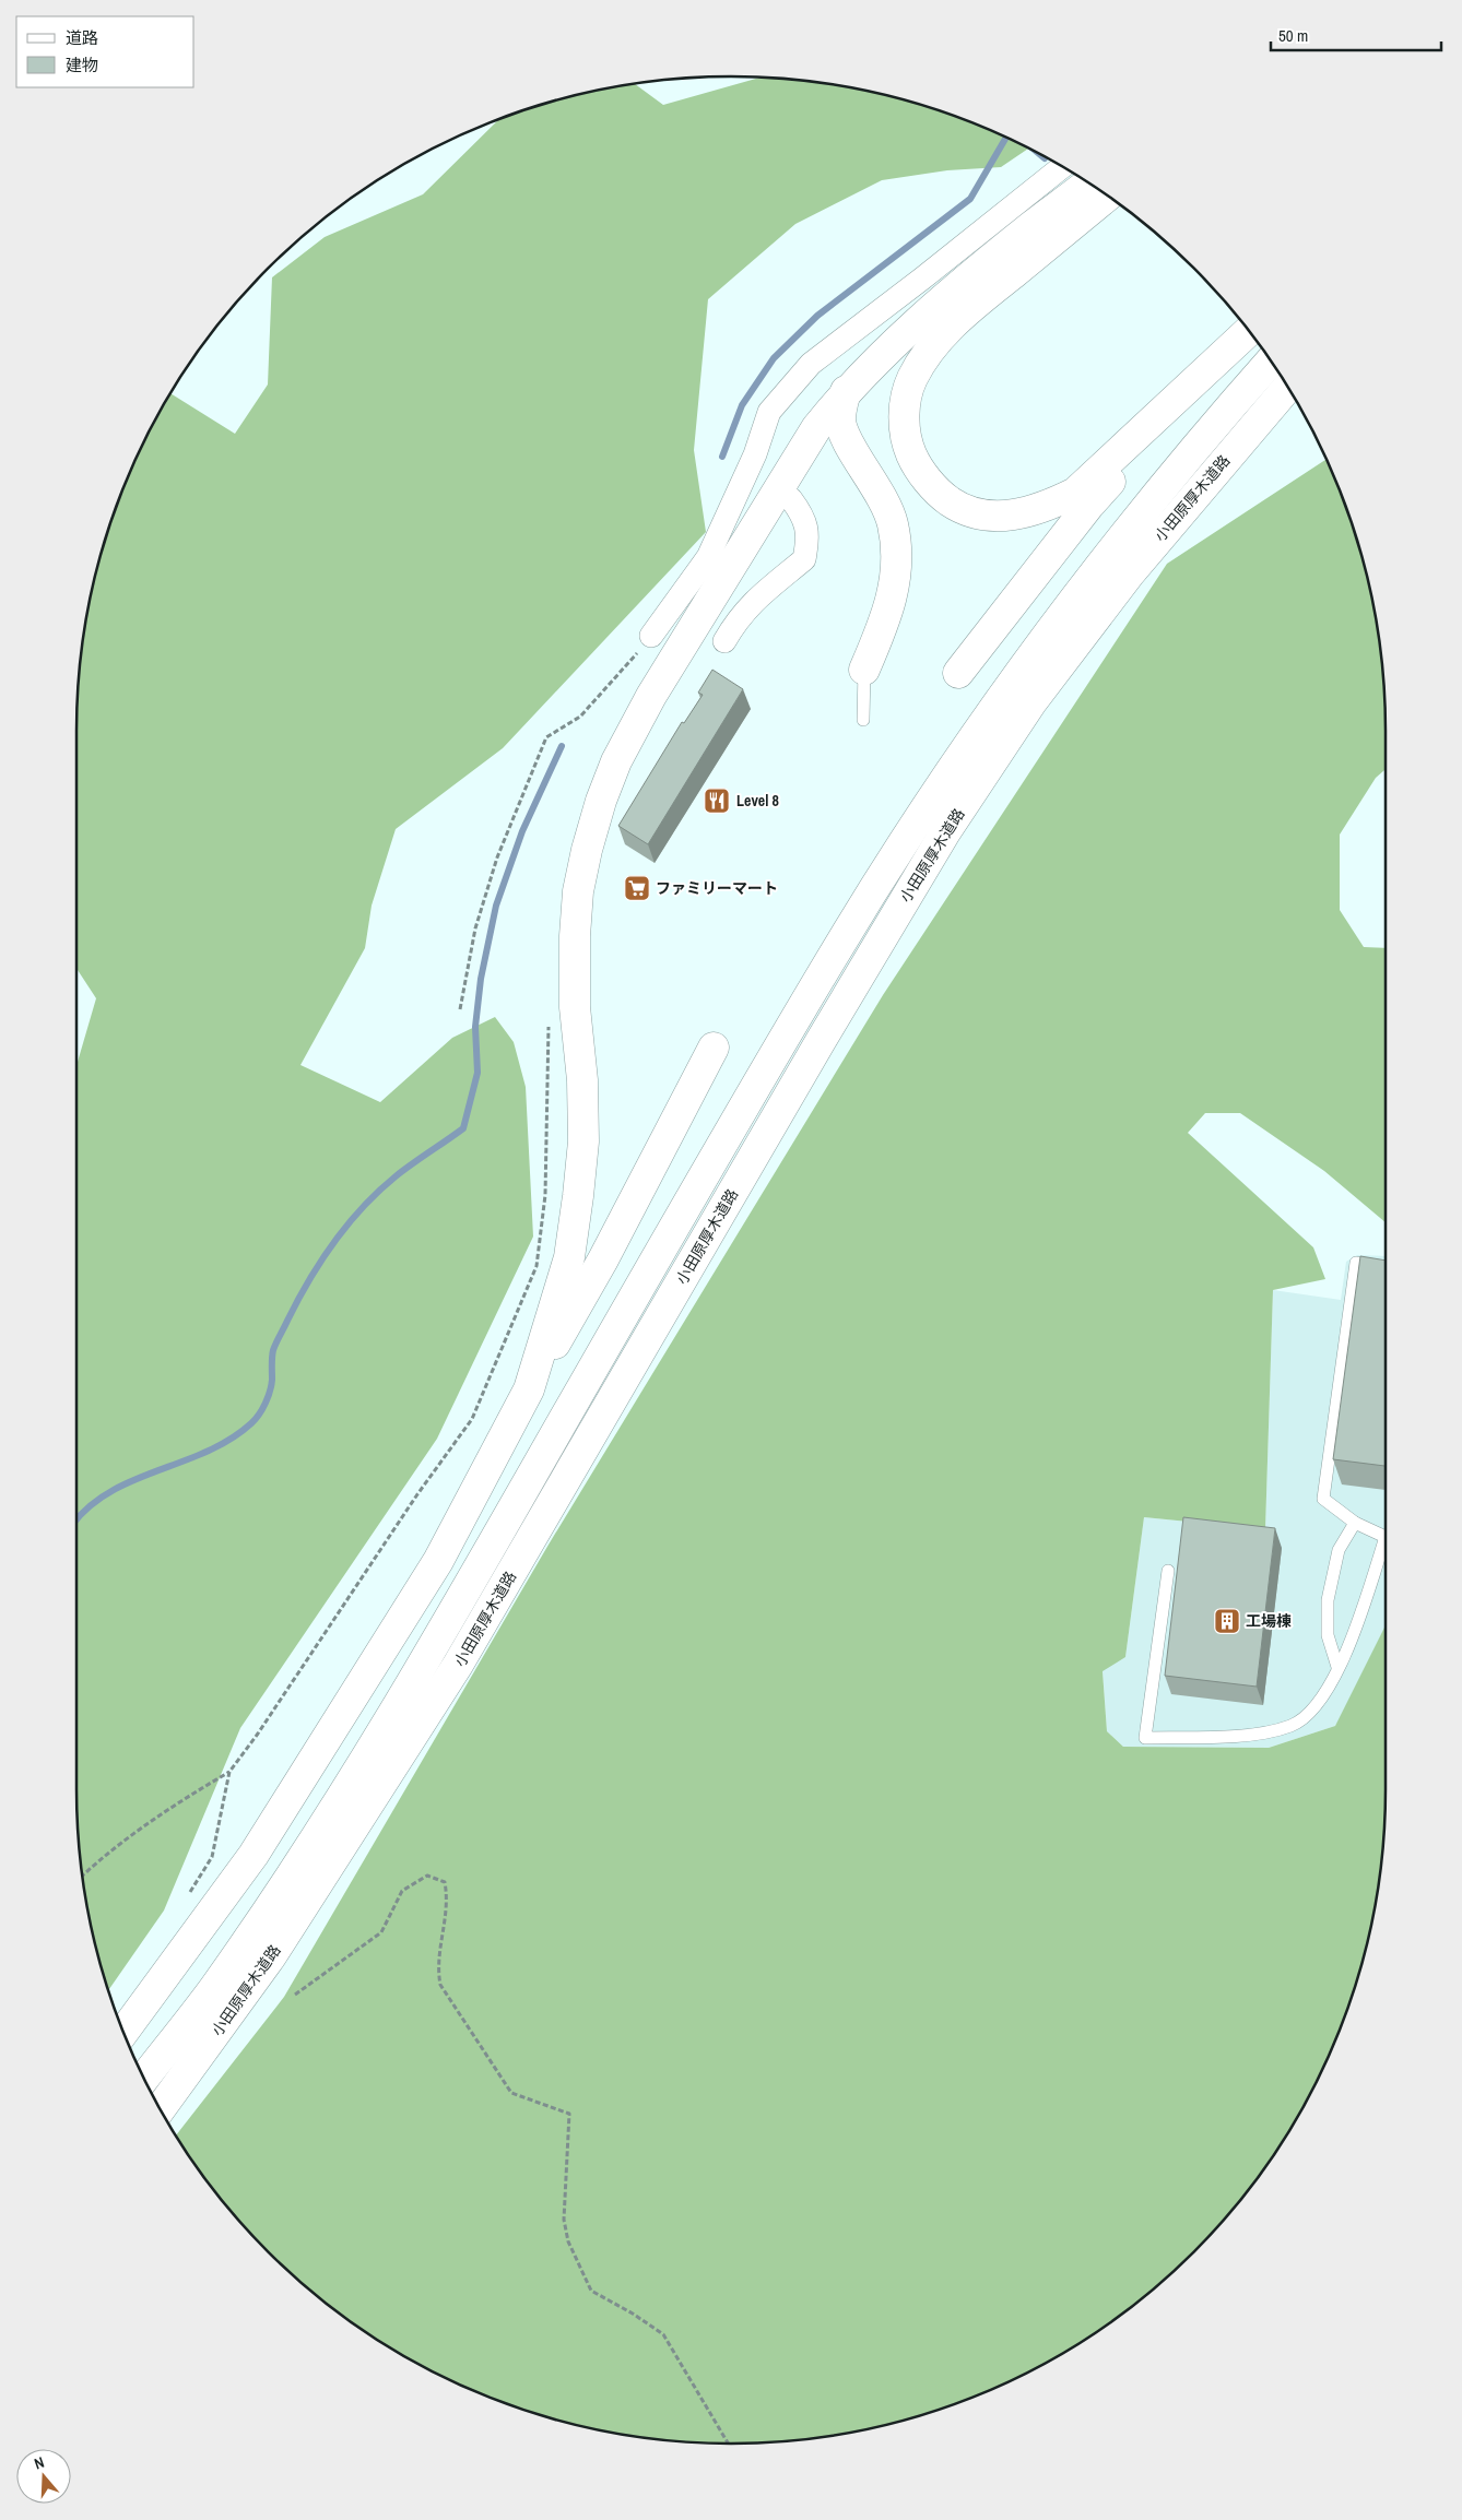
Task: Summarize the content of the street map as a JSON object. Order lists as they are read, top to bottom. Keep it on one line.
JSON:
{"streets":{"highway":["小田原厚木道路"]},"places":{"restaurant":["Level 8"],"supermarket":["ファミリーマート"],"building":["工場棟"]},"legend":["道路","建物"],"scale_bar":"50 m","north":"top"}
